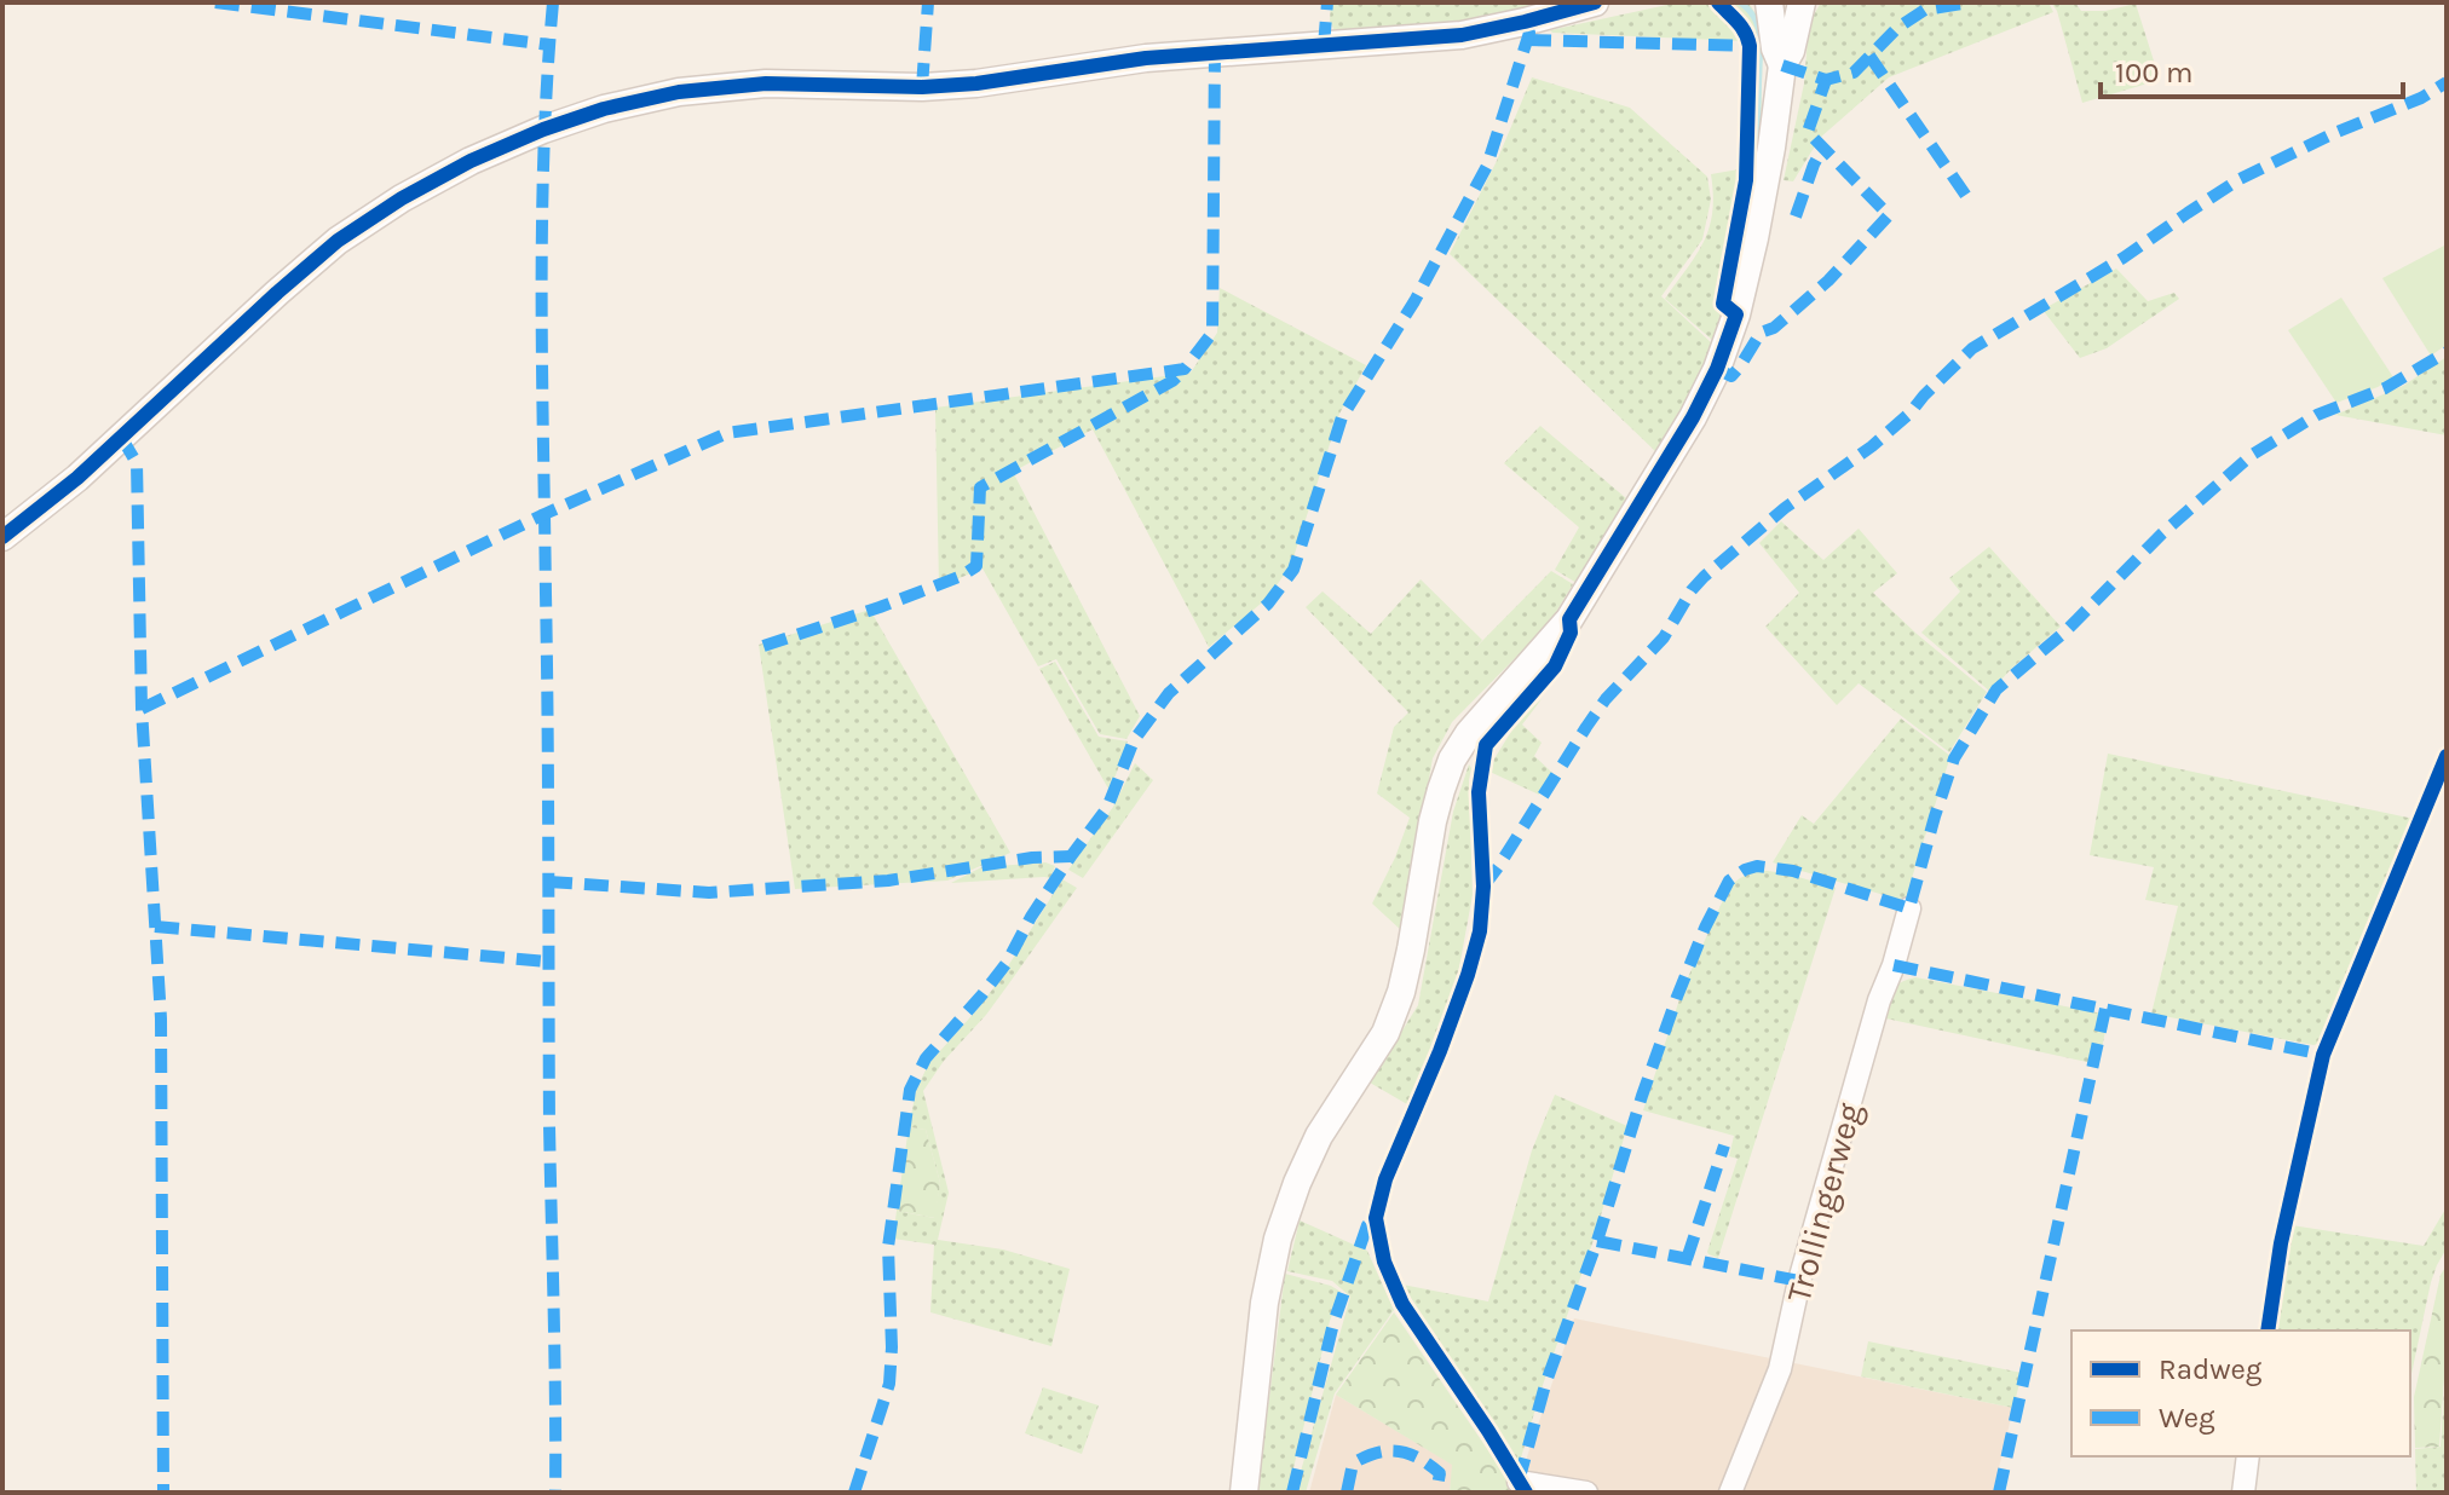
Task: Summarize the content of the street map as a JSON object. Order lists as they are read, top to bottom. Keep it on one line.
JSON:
{"streets":{"street":["Trollingerweg"]},"legend":["Radweg","Weg"],"scale_bar":"100 m"}
